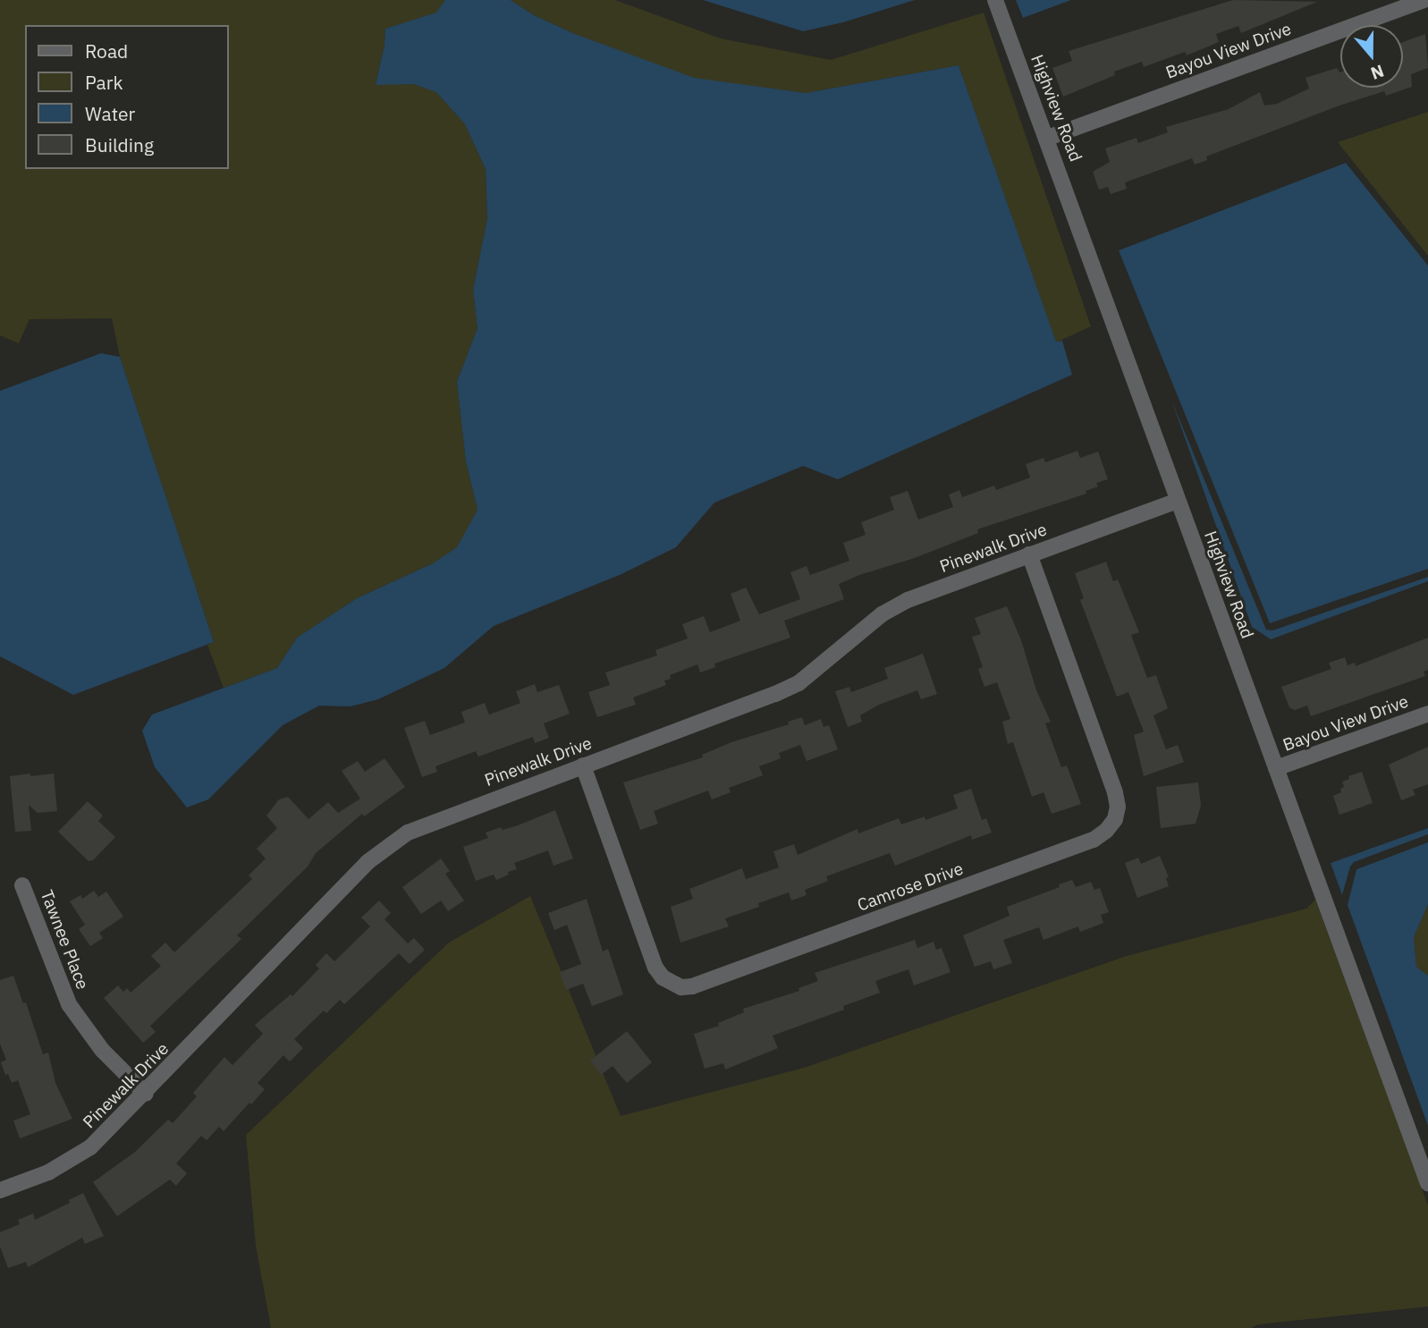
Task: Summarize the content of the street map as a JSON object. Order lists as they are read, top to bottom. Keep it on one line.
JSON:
{"streets":{"street":["Bayou View Drive","Highview Road","Pinewalk Drive","Camrose Drive","Tawnee Place"]},"crossings":[["Bayou View Drive","Highview Road"],["Highview Road","Pinewalk Drive"],["Pinewalk Drive","Camrose Drive"],["Pinewalk Drive","Tawnee Place"]],"legend":["Road","Park","Water","Building"],"north":"bottom"}
